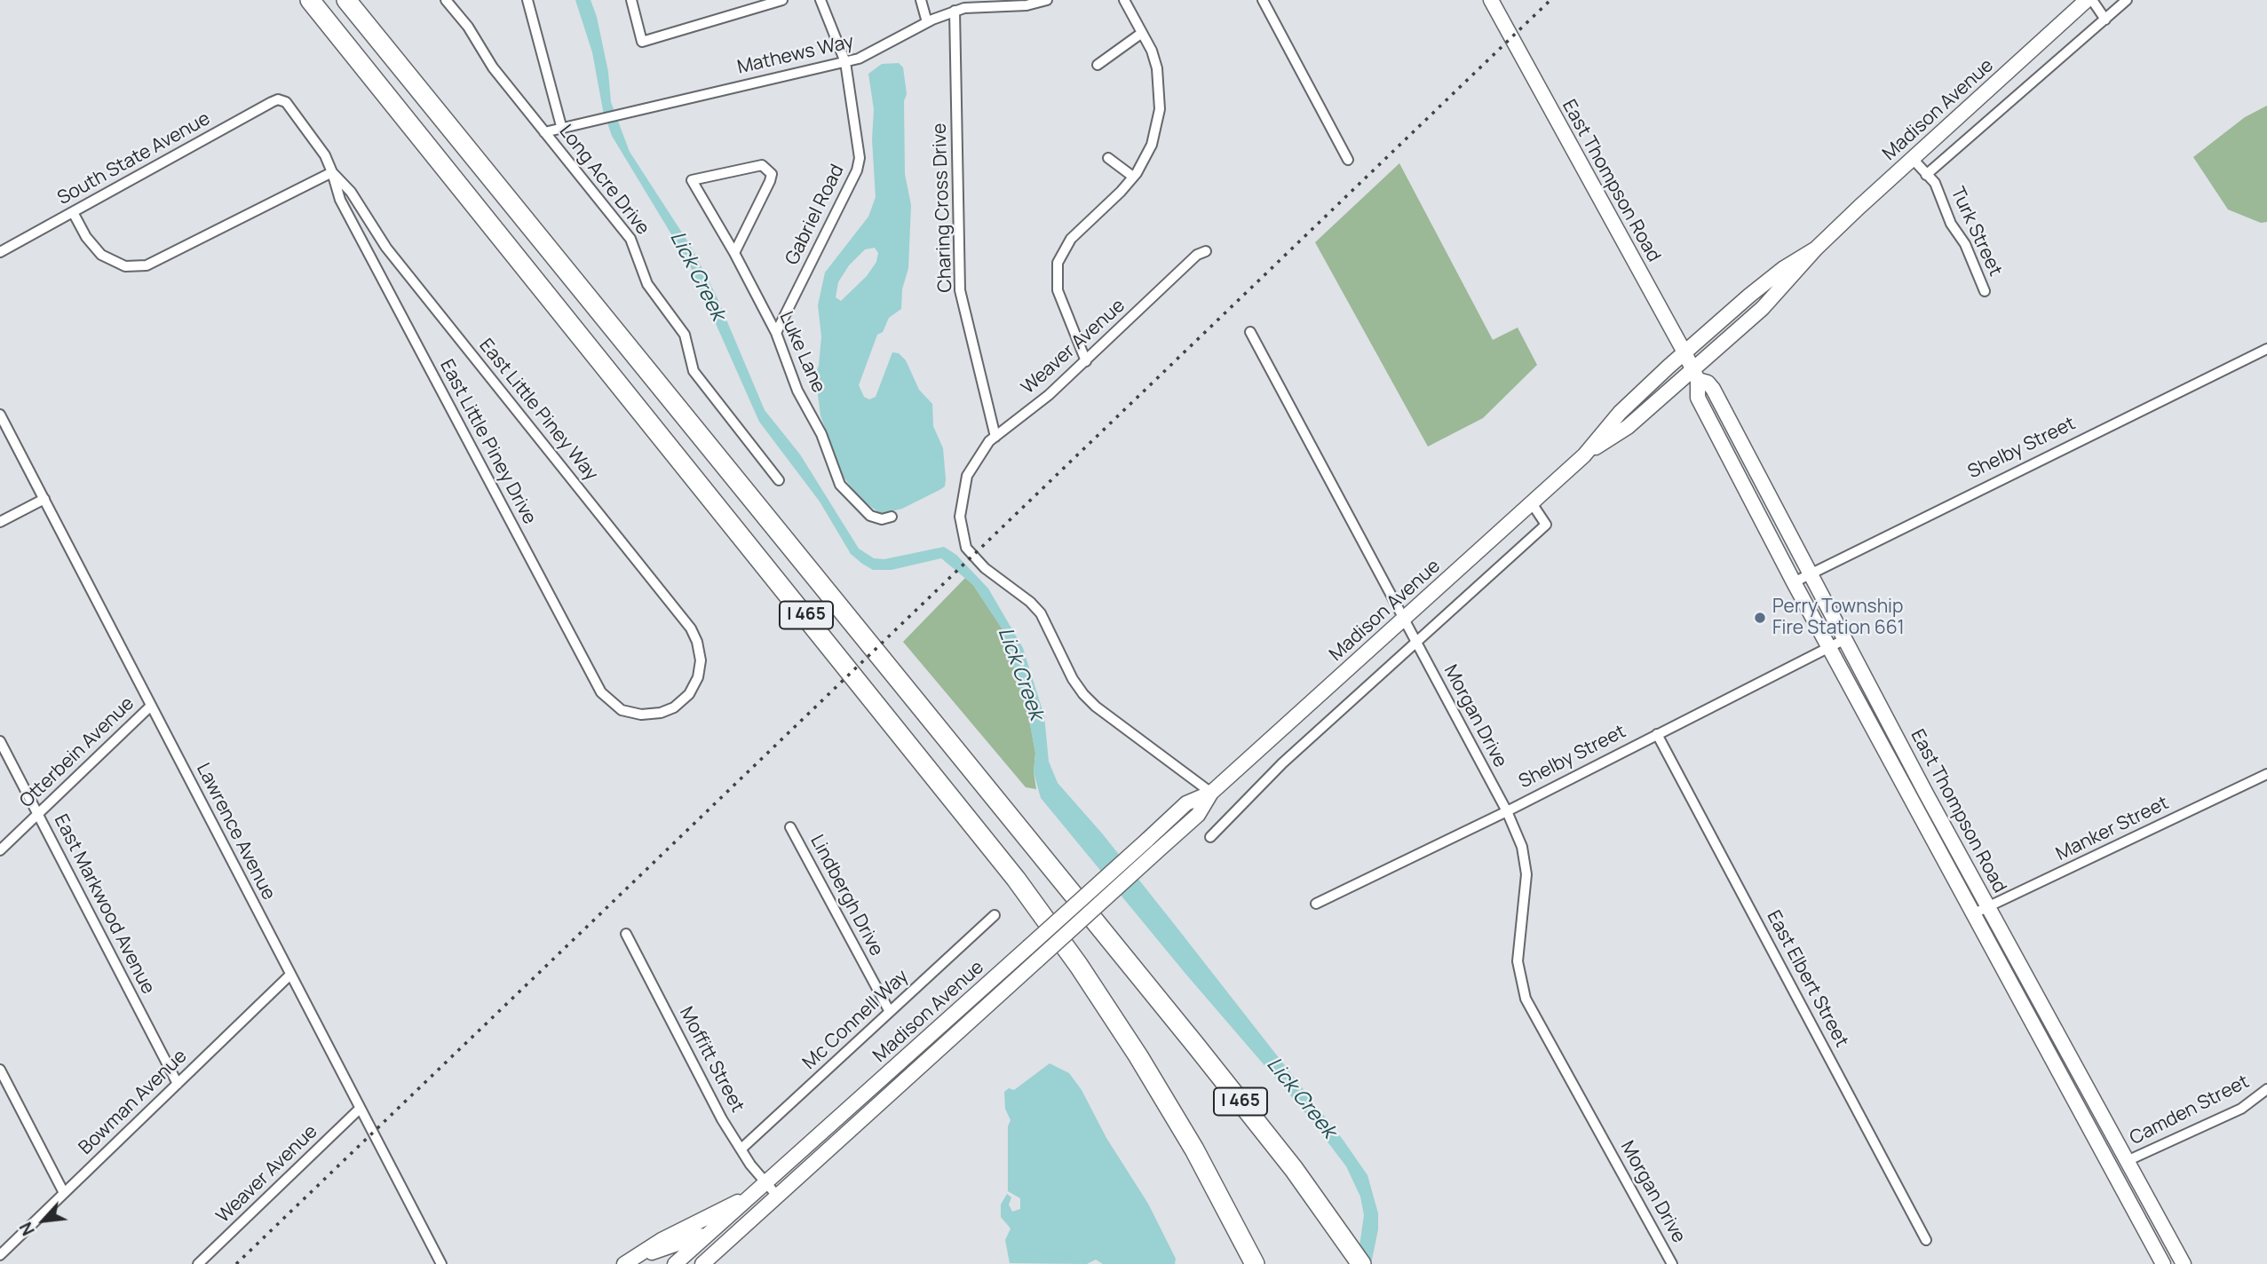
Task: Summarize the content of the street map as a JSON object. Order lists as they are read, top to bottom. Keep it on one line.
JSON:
{"streets":{"highway":["I 465"],"main road":["Madison Avenue","East Thompson Road"],"street":["Mathews Way","South State Avenue","Long Acre Drive","Charing Cross Drive","Gabriel Road","Turk Street","Weaver Avenue","Luke Lane","East Little Piney Way","East Little Piney Drive","Shelby Street","Morgan Drive","Otterbein Avenue","Manker Street","Lawrence Avenue","Lindbergh Drive","East Markwood Avenue","East Elbert Street","Mc Connell Way","Moffitt Street","Bowman Avenue","Camden Street"]},"crossings":[["Mathews Way","Long Acre Drive"],["Mathews Way","Charing Cross Drive"],["Mathews Way","Gabriel Road"],["Madison Avenue","East Thompson Road"],["Madison Avenue","Turk Street"],["Madison Avenue","Weaver Avenue"],["Madison Avenue","Morgan Drive"],["Madison Avenue","Moffitt Street"],["South State Avenue","East Little Piney Way"],["East Thompson Road","Shelby Street"],["East Thompson Road","Manker Street"],["East Thompson Road","Camden Street"],["Charing Cross Drive","Weaver Avenue"],["Gabriel Road","Luke Lane"],["Weaver Avenue","Lawrence Avenue"],["East Little Piney Way","East Little Piney Drive"],["Shelby Street","Morgan Drive"],["Shelby Street","East Elbert Street"],["Otterbein Avenue","Lawrence Avenue"],["Otterbein Avenue","East Markwood Avenue"],["Lawrence Avenue","Bowman Avenue"],["Lindbergh Drive","Mc Connell Way"],["East Markwood Avenue","Bowman Avenue"],["Mc Connell Way","Moffitt Street"]],"water":["Lick Creek"],"places":["Perry Township Fire Station 661"],"north":"bottom left"}
